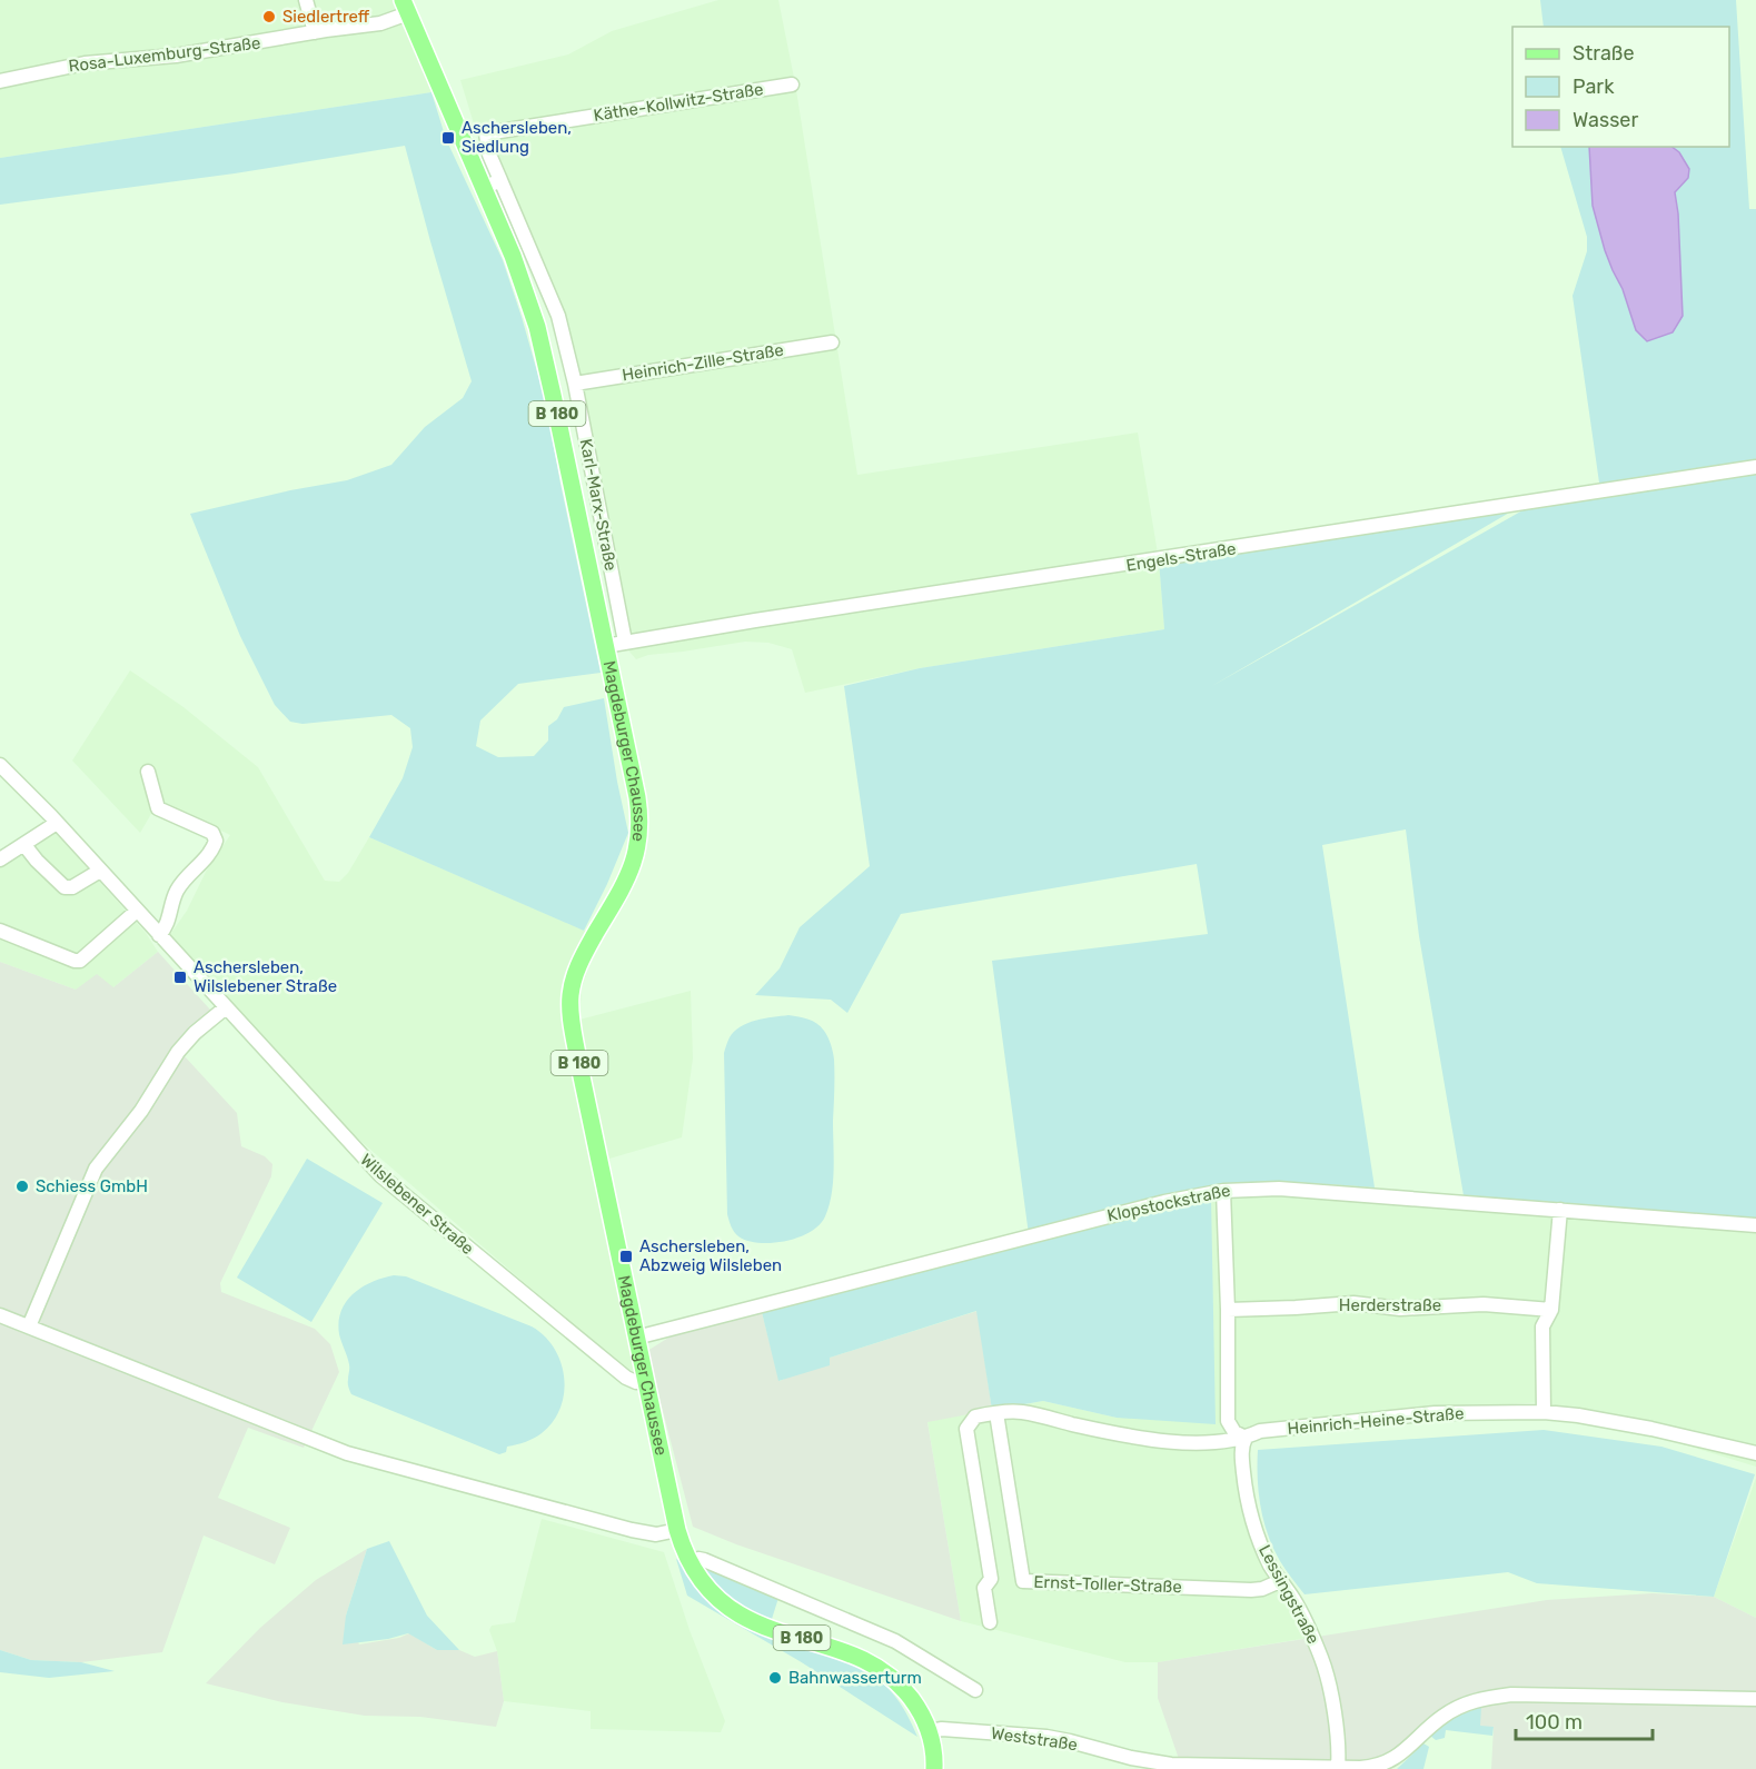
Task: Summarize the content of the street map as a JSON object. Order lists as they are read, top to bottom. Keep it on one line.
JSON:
{"streets":{"main road":["B 180","Magdeburger Chaussee"],"street":["Rosa-Luxemburg-Straße","Käthe-Kollwitz-Straße","Heinrich-Zille-Straße","Karl-Marx-Straße","Engels-Straße","Klopstockstraße","Wilslebener Straße","Herderstraße","Heinrich-Heine-Straße","Ernst-Toller-Straße","Lessingstraße","Weststraße"]},"crossings":[["Rosa-Luxemburg-Straße","Magdeburger Chaussee"],["Käthe-Kollwitz-Straße","Karl-Marx-Straße"],["Heinrich-Zille-Straße","Karl-Marx-Straße"],["Karl-Marx-Straße","Engels-Straße"],["Engels-Straße","Magdeburger Chaussee"],["Magdeburger Chaussee","Klopstockstraße"],["Magdeburger Chaussee","Wilslebener Straße"],["Magdeburger Chaussee","Weststraße"],["Heinrich-Heine-Straße","Ernst-Toller-Straße"],["Heinrich-Heine-Straße","Lessingstraße"],["Ernst-Toller-Straße","Lessingstraße"],["Lessingstraße","Weststraße"]],"places":{"other":["Siedlertreff","Schiess GmbH","Bahnwasserturm"],"transit":["Aschersleben, Siedlung","Aschersleben, Wilslebener Straße","Aschersleben, Abzweig Wilsleben"]},"legend":["Straße","Park","Wasser"],"scale_bar":"100 m"}
